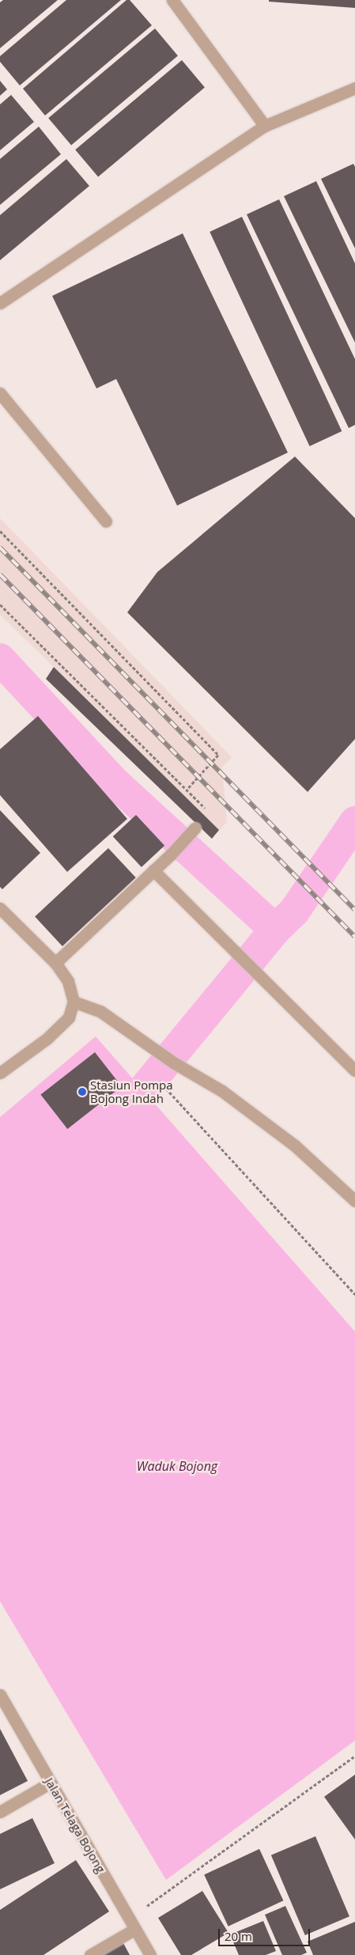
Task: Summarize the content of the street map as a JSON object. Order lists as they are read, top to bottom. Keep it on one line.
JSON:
{"streets":{"street":["Jalan Telaga Bojong"]},"water":["Waduk Bojong"],"places":["Stasiun Pompa Bojong Indah"],"scale_bar":"20 m"}
